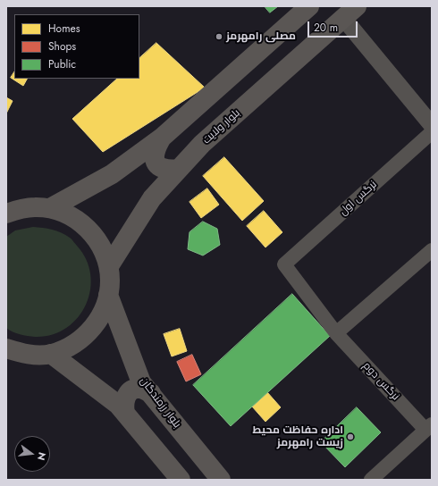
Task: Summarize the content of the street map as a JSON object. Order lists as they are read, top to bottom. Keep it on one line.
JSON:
{"streets":{"main road":["بلوار ولایت","بلوار رزمندگان"],"street":["نرگس اول","نرگس دوم"]},"crossings":[["نرگس اول","نرگس دوم"]],"places":["مصلی رامهرمز","اداره حفاظت محیط زیست رامهرمز"],"legend":["Homes","Shops","Public"],"scale_bar":"20 m","north":"right"}
